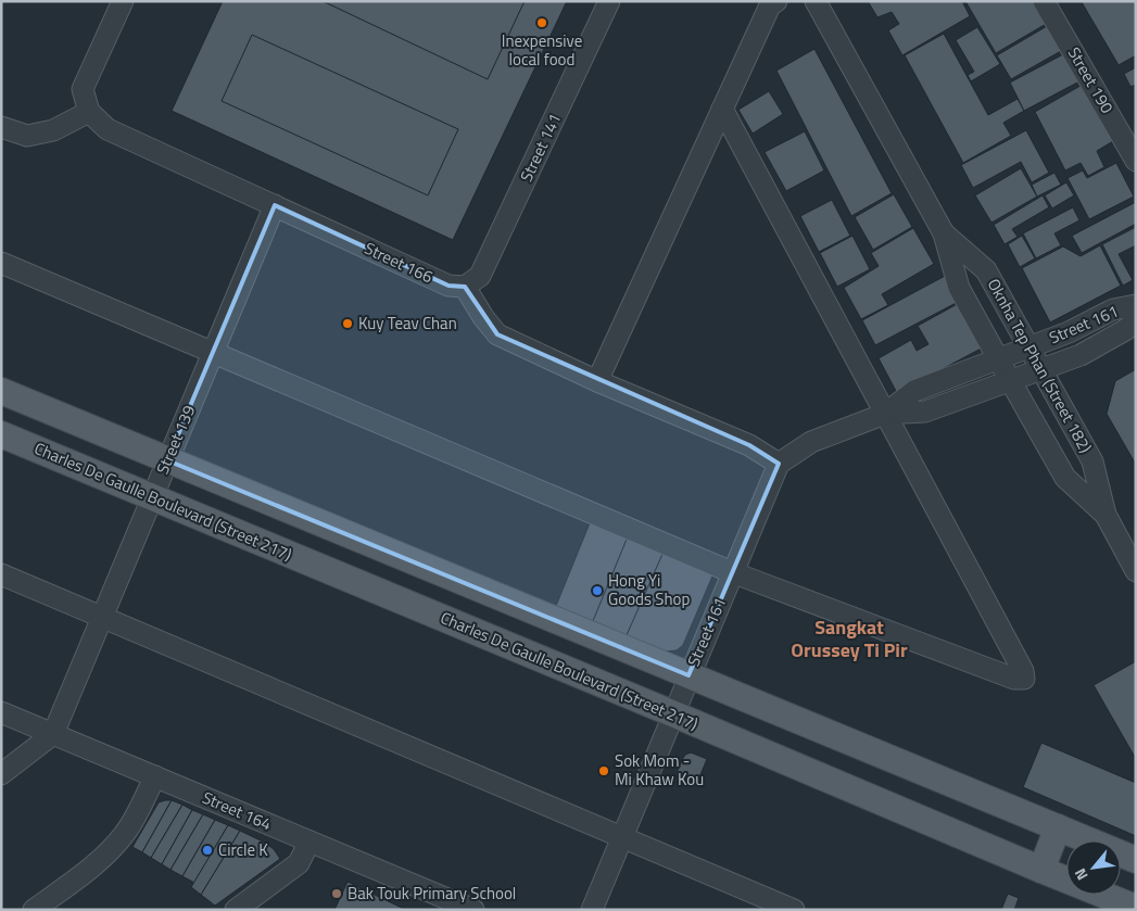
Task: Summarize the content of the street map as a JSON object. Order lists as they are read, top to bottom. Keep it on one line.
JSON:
{"streets":{"main road":["Charles De Gaulle Boulevard (Street 217)"],"street":["Street 190","Street 141","Street 166","Street 161","Oknha Tep Phan (Street 182)","Street 139","Street 164"]},"crossings":[["Street 141","Street 166"],["Street 166","Street 139"],["Street 161","Oknha Tep Phan (Street 182)"],["Street 161","Charles De Gaulle Boulevard (Street 217)"],["Street 139","Charles De Gaulle Boulevard (Street 217)"],["Street 139","Street 164"]],"districts":["Sangkat Orussey Ti Pir"],"places":["Inexpensive local food","Kuy Teav Chan","Hong Yi Goods Shop","Sok Mom - Mi Khaw Kou","Circle K","Bak Touk Primary School"],"north":"bottom left"}
